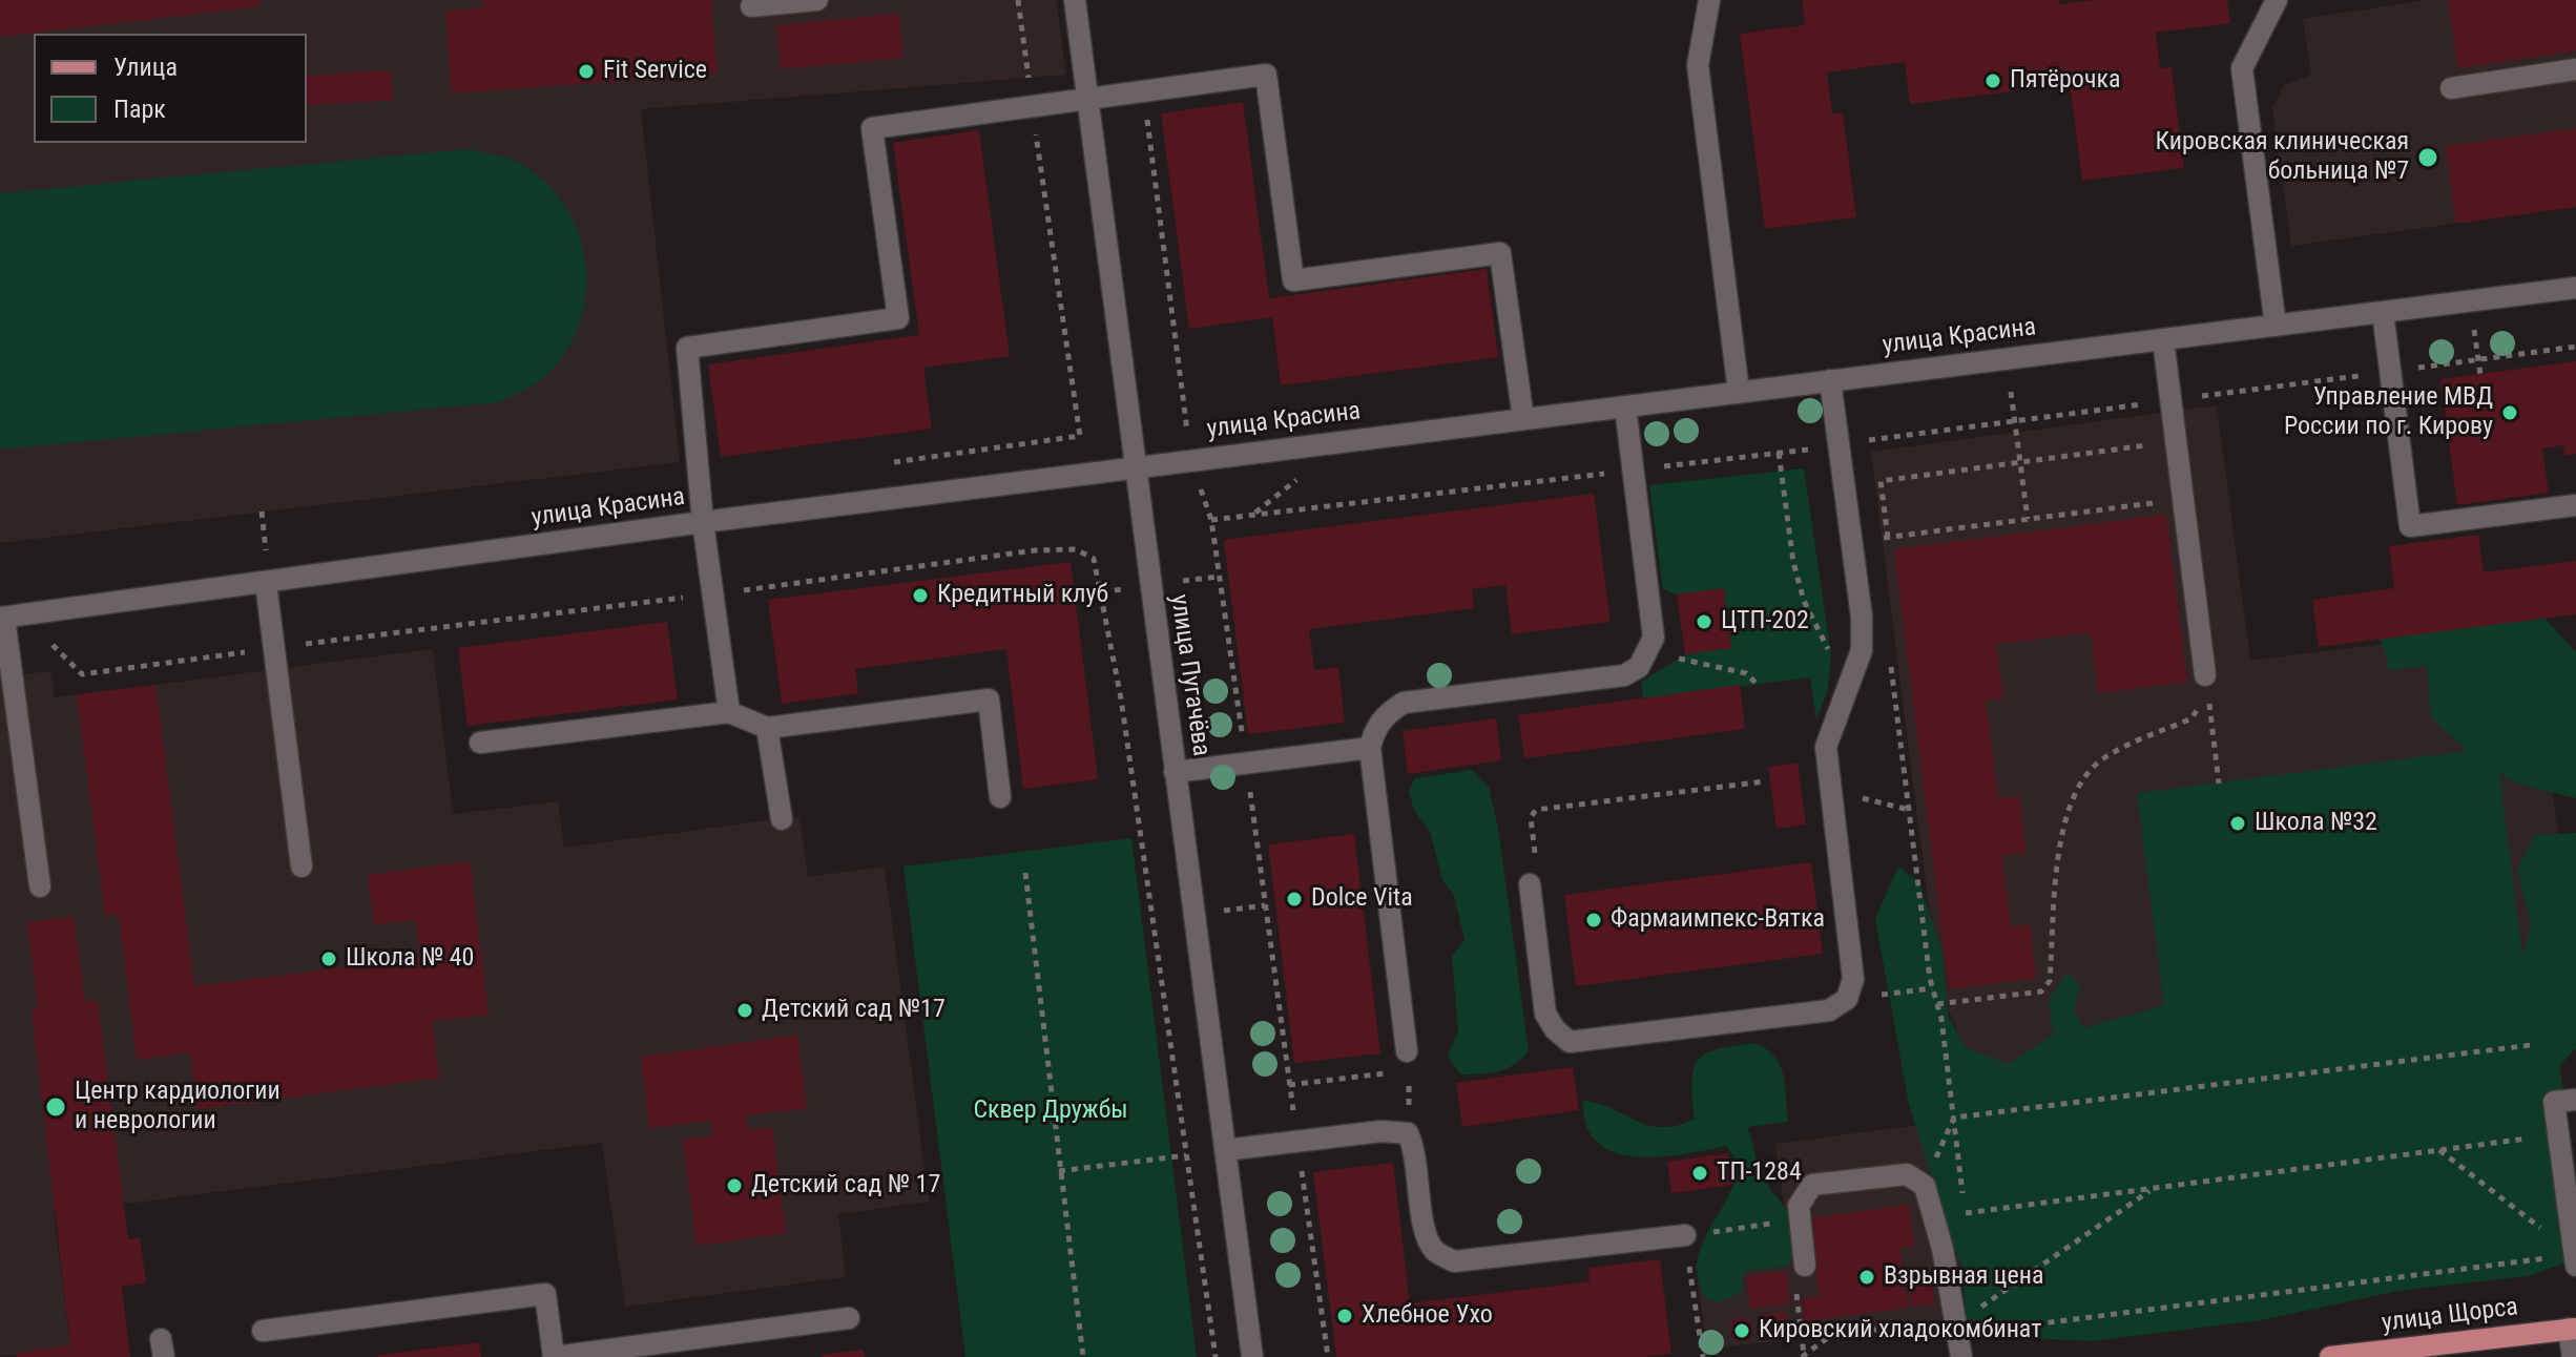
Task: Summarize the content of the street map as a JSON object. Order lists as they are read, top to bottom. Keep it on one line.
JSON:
{"streets":{"main road":["улица Щорса"],"street":["улица Красина","улица Пугачёва"]},"crossings":[["улица Красина","улица Пугачёва"]],"parks":["Сквер Дружбы"],"places":["Fit Service","Пятёрочка","Кировская клиническая больница №7","Управление МВД России по г. Кирову","Кредитный клуб","ЦТП-202","Школа №32","Dolce Vita","Фармаимпекс-Вятка","Школа № 40","Детский сад №17","Центр кардиологии и неврологии","ТП-1284","Детский сад № 17","Взрывная цена","Хлебное Ухо","Кировский хладокомбинат"],"legend":["Улица","Парк"]}
